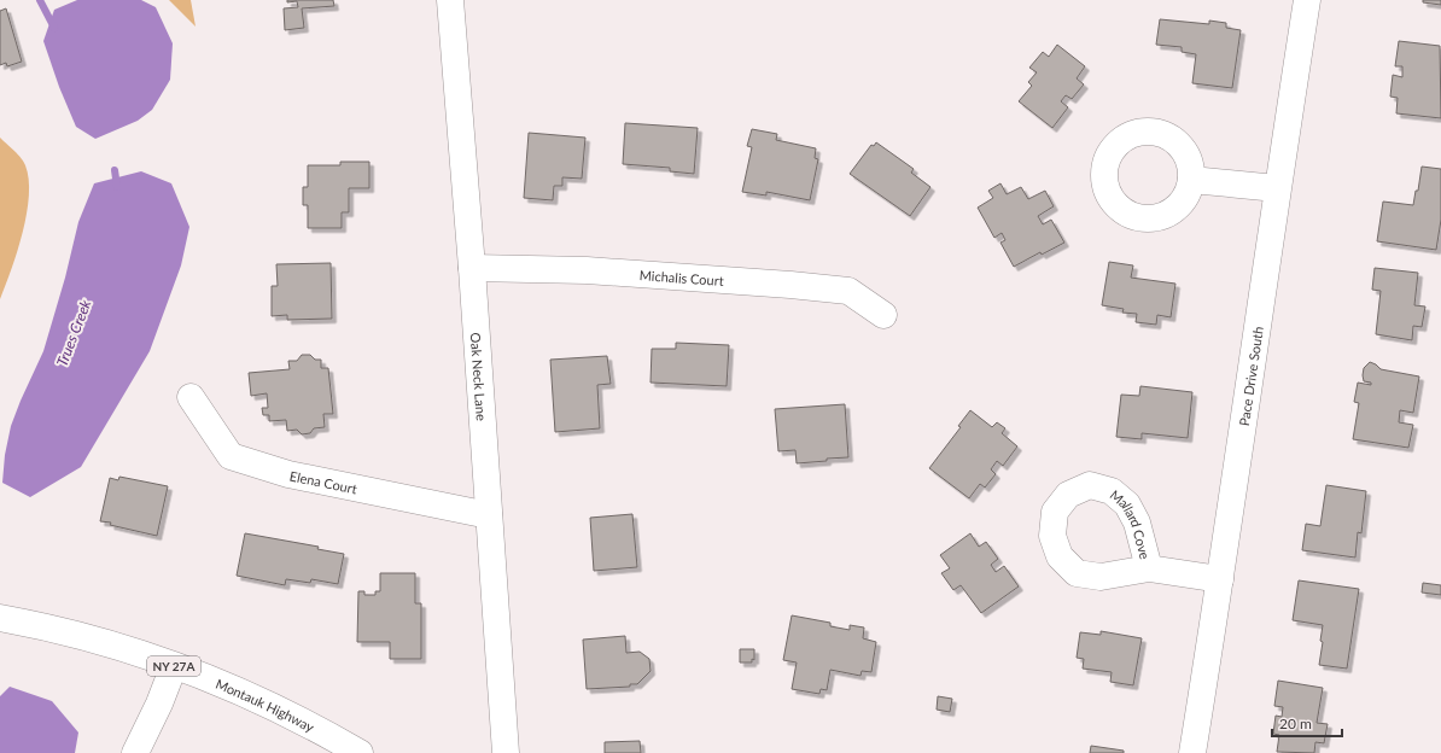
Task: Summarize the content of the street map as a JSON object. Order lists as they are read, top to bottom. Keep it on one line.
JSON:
{"streets":{"street":["Michalis Court","Oak Neck Lane","Pace Drive South","Elena Court","Mallard Cove","NY 27A","Montauk Highway"]},"crossings":[["Michalis Court","Oak Neck Lane"],["Oak Neck Lane","Elena Court"],["Pace Drive South","Mallard Cove"]],"water":["Trues Creek"],"scale_bar":"20 m"}
